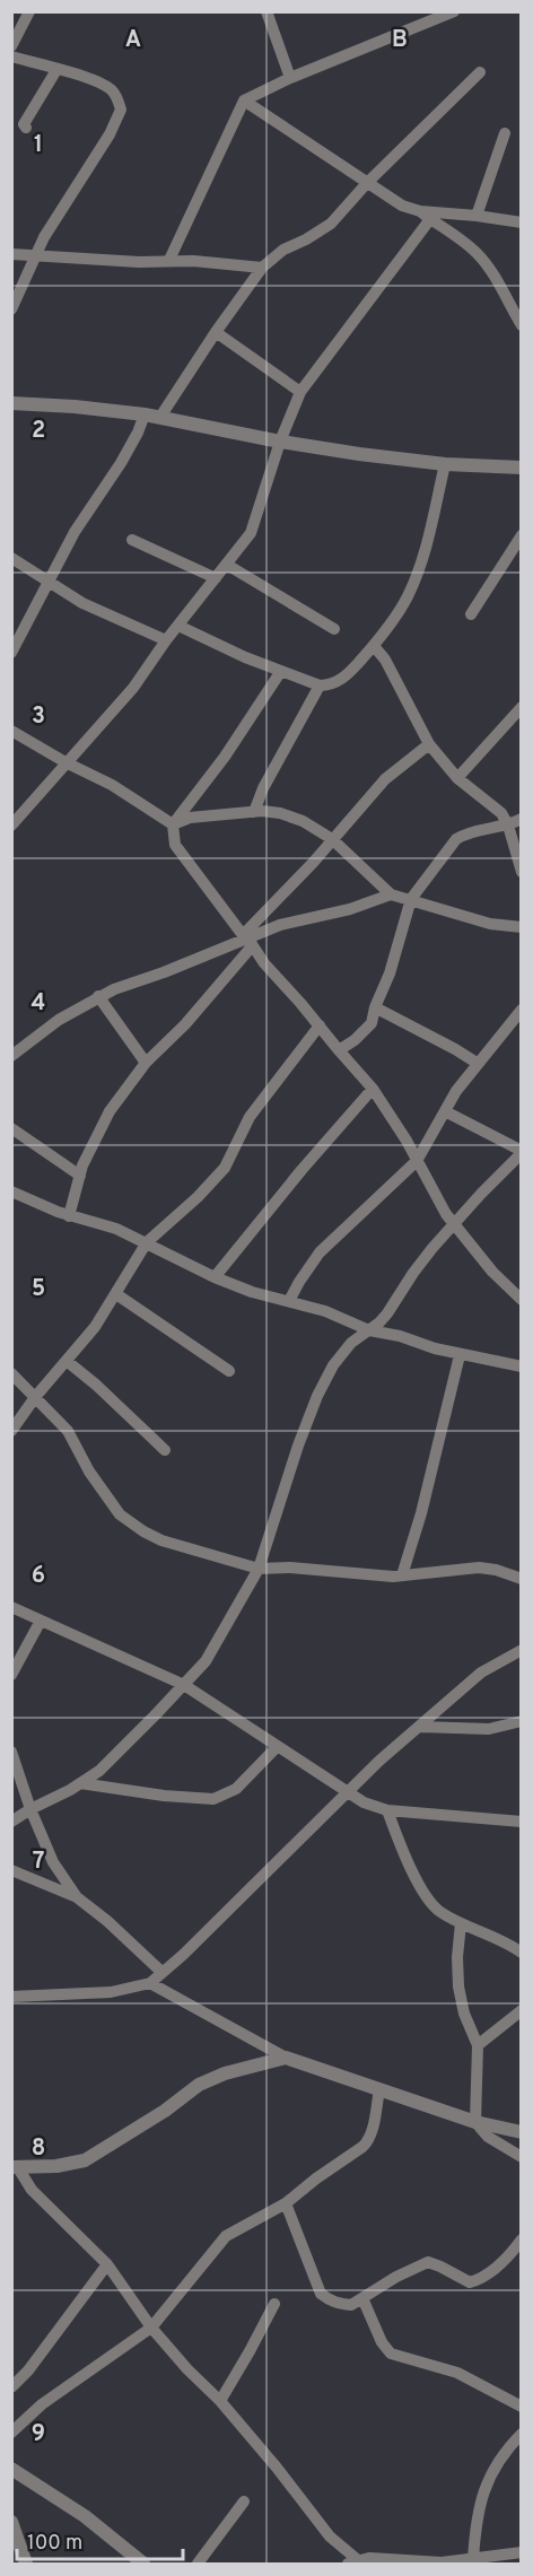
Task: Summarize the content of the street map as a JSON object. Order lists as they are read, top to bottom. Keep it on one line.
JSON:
{"scale_bar":"100 m","grid":{"columns":["A","B"],"rows":["1","2","3","4","5","6","7","8","9"]}}
